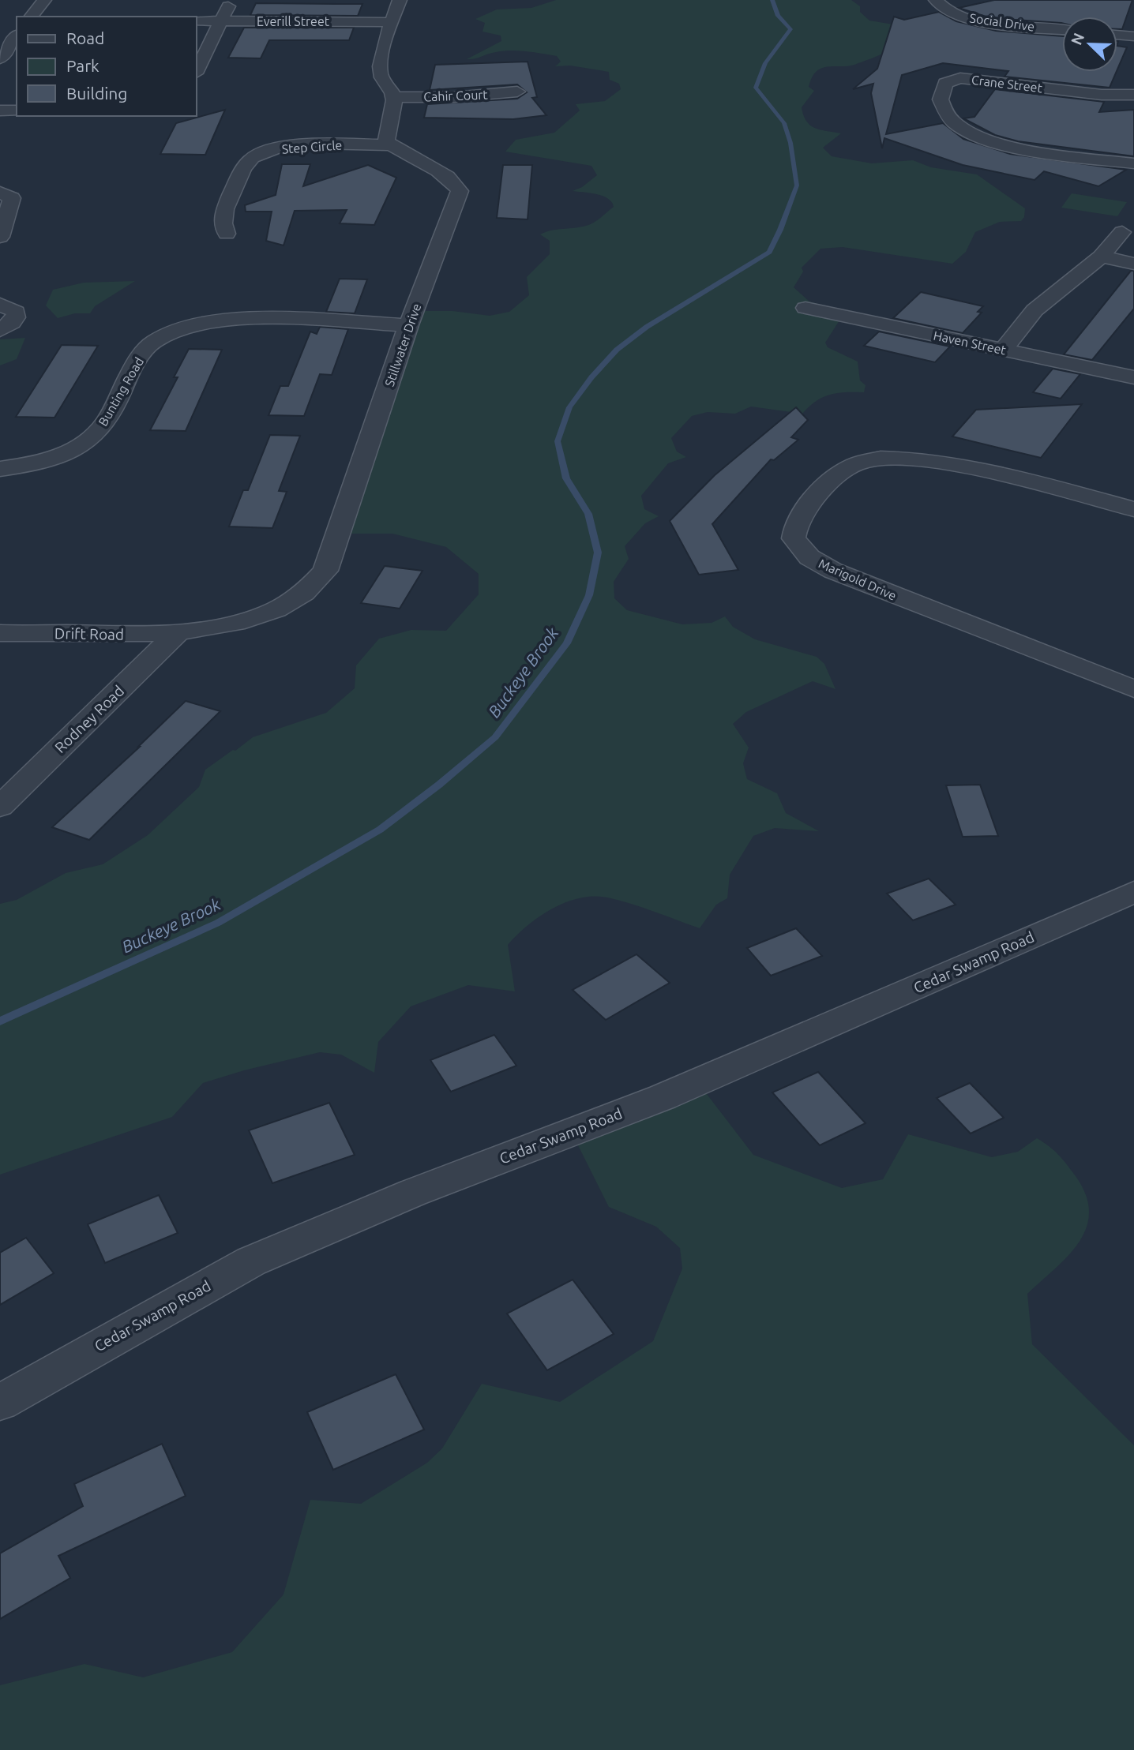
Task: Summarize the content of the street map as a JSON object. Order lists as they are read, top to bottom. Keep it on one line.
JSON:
{"streets":{"street":["Everill Street","Social Drive","Crane Street","Cahir Court","Step Circle","Haven Street","Stillwater Drive","Bunting Road","Marigold Drive","Drift Road","Rodney Road","Cedar Swamp Road"]},"crossings":[["Step Circle","Stillwater Drive"],["Stillwater Drive","Bunting Road"],["Stillwater Drive","Drift Road"],["Stillwater Drive","Rodney Road"],["Drift Road","Rodney Road"]],"water":["Buckeye Brook"],"legend":["Road","Park","Building"],"north":"top left"}
